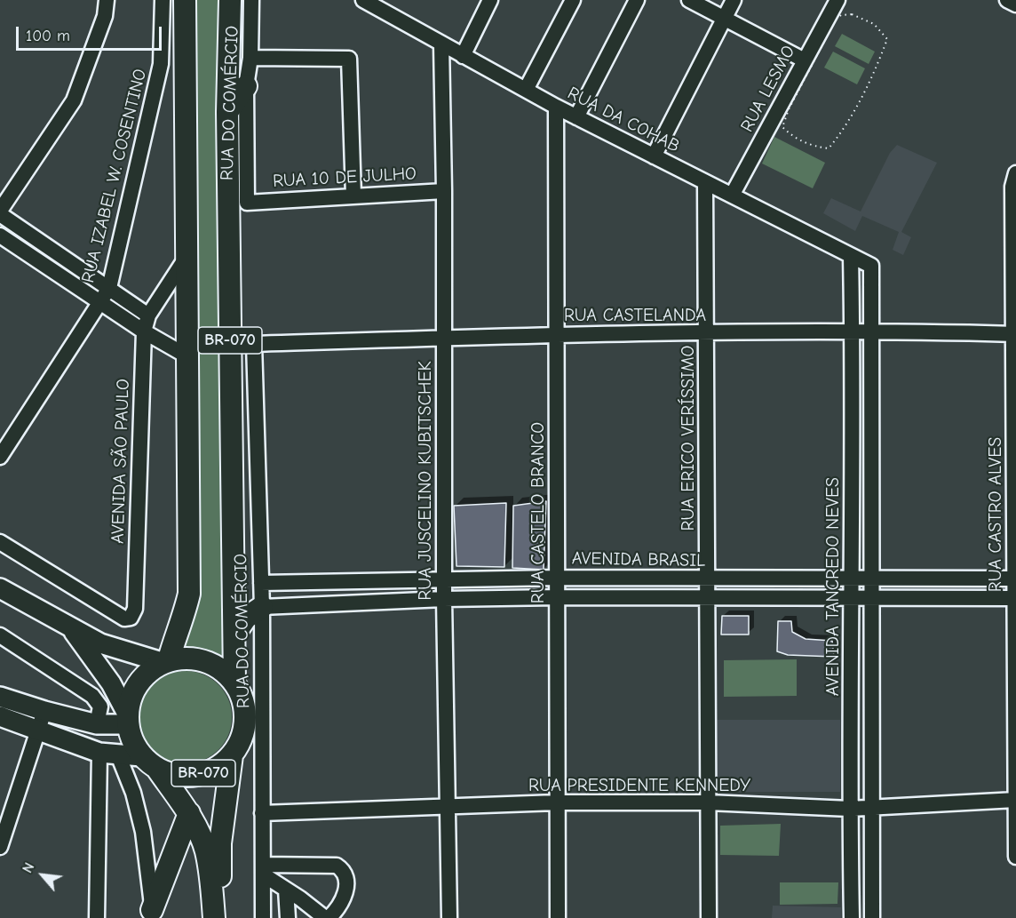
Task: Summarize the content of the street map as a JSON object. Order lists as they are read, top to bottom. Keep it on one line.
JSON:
{"streets":{"highway":["BR-070"],"street":["RUA LESMO","RUA DO COMÉRCIO","RUA DA COHAB","RUA IZABEL W. COSENTINO","RUA 10 DE JULHO","RUA CASTELANDA","RUA ERICO VERÍSSIMO","AVENIDA SÃO PAULO","RUA JUSCELINO KUBITSCHEK","RUA CASTELO BRANCO","RUA CASTRO ALVES","AVENIDA BRASIL","AVENIDA TANCREDO NEVES","RUA PRESIDENTE KENNEDY"]},"crossings":[["RUA LESMO","RUA DA COHAB"],["RUA DO COMÉRCIO","RUA 10 DE JULHO"],["RUA DO COMÉRCIO","RUA CASTELANDA"],["RUA DO COMÉRCIO","AVENIDA BRASIL"],["RUA DO COMÉRCIO","RUA PRESIDENTE KENNEDY"],["RUA DA COHAB","RUA CASTELANDA"],["RUA DA COHAB","RUA ERICO VERÍSSIMO"],["RUA DA COHAB","RUA JUSCELINO KUBITSCHEK"],["RUA DA COHAB","RUA CASTELO BRANCO"],["RUA DA COHAB","AVENIDA TANCREDO NEVES"],["RUA 10 DE JULHO","RUA JUSCELINO KUBITSCHEK"],["RUA CASTELANDA","RUA ERICO VERÍSSIMO"],["RUA CASTELANDA","RUA JUSCELINO KUBITSCHEK"],["RUA CASTELANDA","RUA CASTELO BRANCO"],["RUA CASTELANDA","RUA CASTRO ALVES"],["RUA CASTELANDA","AVENIDA TANCREDO NEVES"],["BR-070","AVENIDA SÃO PAULO"],["RUA ERICO VERÍSSIMO","AVENIDA BRASIL"],["RUA ERICO VERÍSSIMO","RUA PRESIDENTE KENNEDY"],["RUA JUSCELINO KUBITSCHEK","AVENIDA BRASIL"],["RUA JUSCELINO KUBITSCHEK","RUA PRESIDENTE KENNEDY"],["RUA CASTELO BRANCO","AVENIDA BRASIL"],["RUA CASTELO BRANCO","RUA PRESIDENTE KENNEDY"],["RUA CASTRO ALVES","AVENIDA BRASIL"],["RUA CASTRO ALVES","RUA PRESIDENTE KENNEDY"],["AVENIDA BRASIL","AVENIDA TANCREDO NEVES"],["AVENIDA TANCREDO NEVES","RUA PRESIDENTE KENNEDY"]],"scale_bar":"100 m","north":"top left"}
